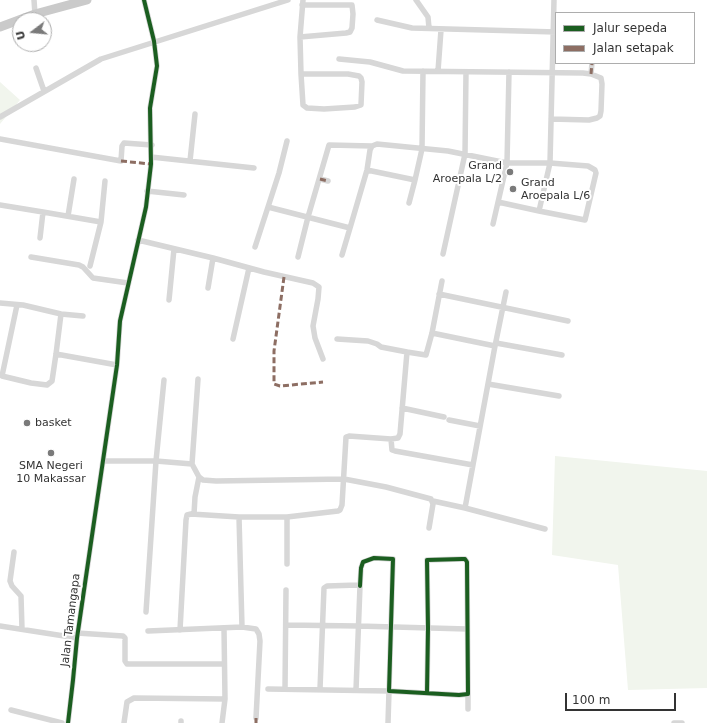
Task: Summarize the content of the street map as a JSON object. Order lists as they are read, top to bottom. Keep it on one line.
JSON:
{"streets":{"street":["Jalan Tamangapa"]},"places":["Grand Aroepala L/2","Grand Aroepala L/6","basket","SMA Negeri 10 Makassar"],"legend":["Jalur sepeda","Jalan setapak"],"scale_bar":"100 m","north":"left"}
